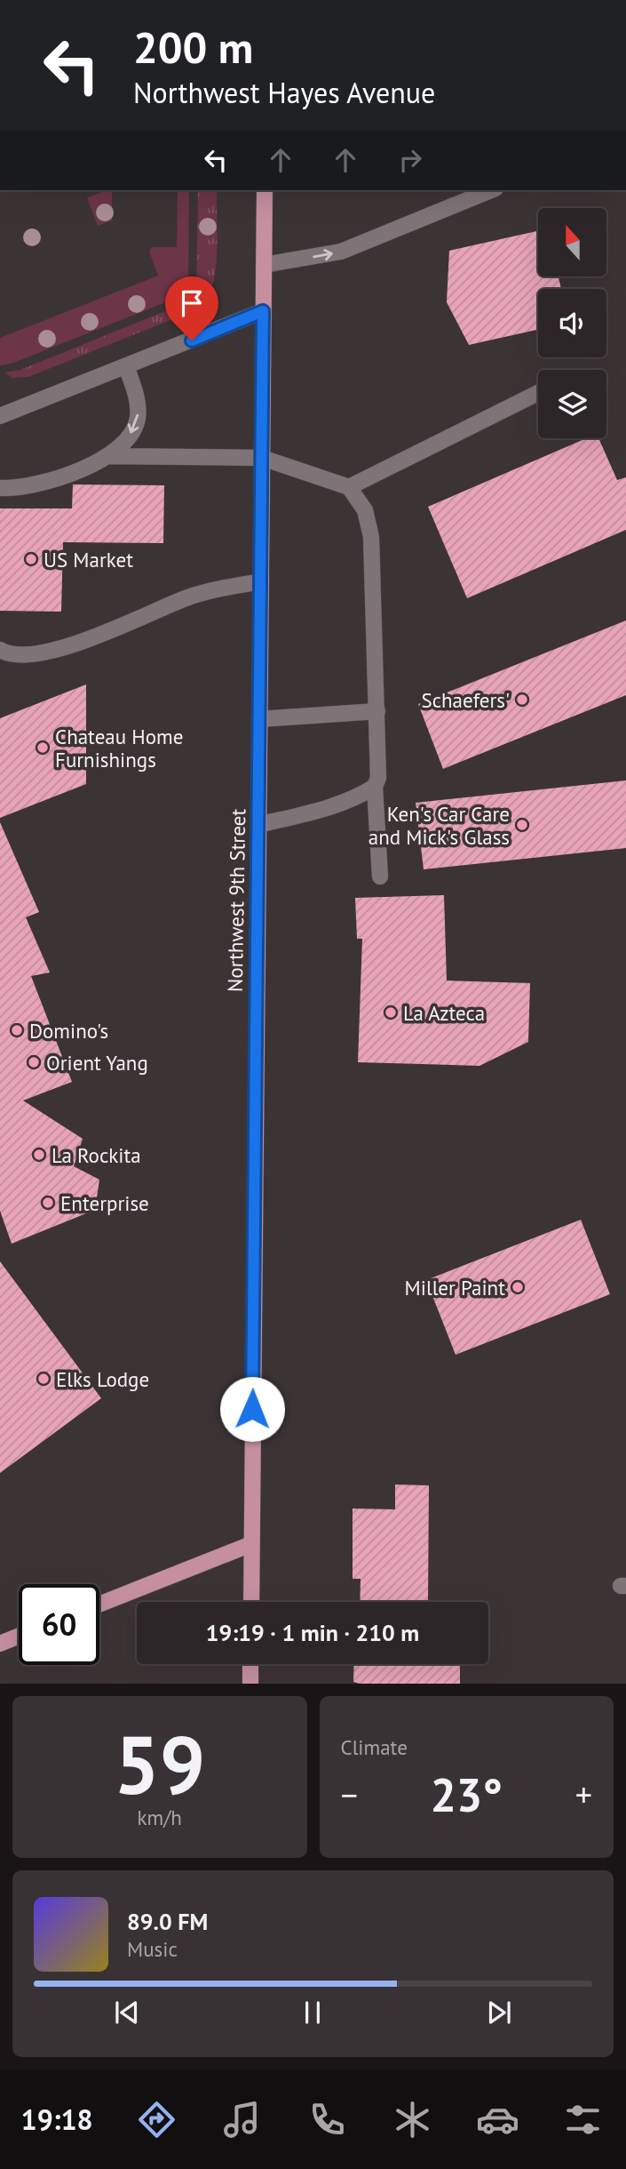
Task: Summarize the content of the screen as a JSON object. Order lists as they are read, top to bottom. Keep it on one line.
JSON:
{"streets":{"main road":["Northwest 9th Street"]},"places":["US Market","Schaefers'","Chateau Home Furnishings","Ken's Car Care and Mick's Glass","La Azteca","Domino's","Orient Yang","La Rockita","Enterprise","Miller Paint","Elks Lodge"],"north":"top","page":{"turn":["200 m","Northwest Hayes Avenue"],"limit":"60","trip":"19:19 · 1 min · 210 m","tile":[["59","km/h"],"Climate"],"heat":["−","23°","+"],"song":["89.0 FM","Music"],"tabs":"19:18"}}
